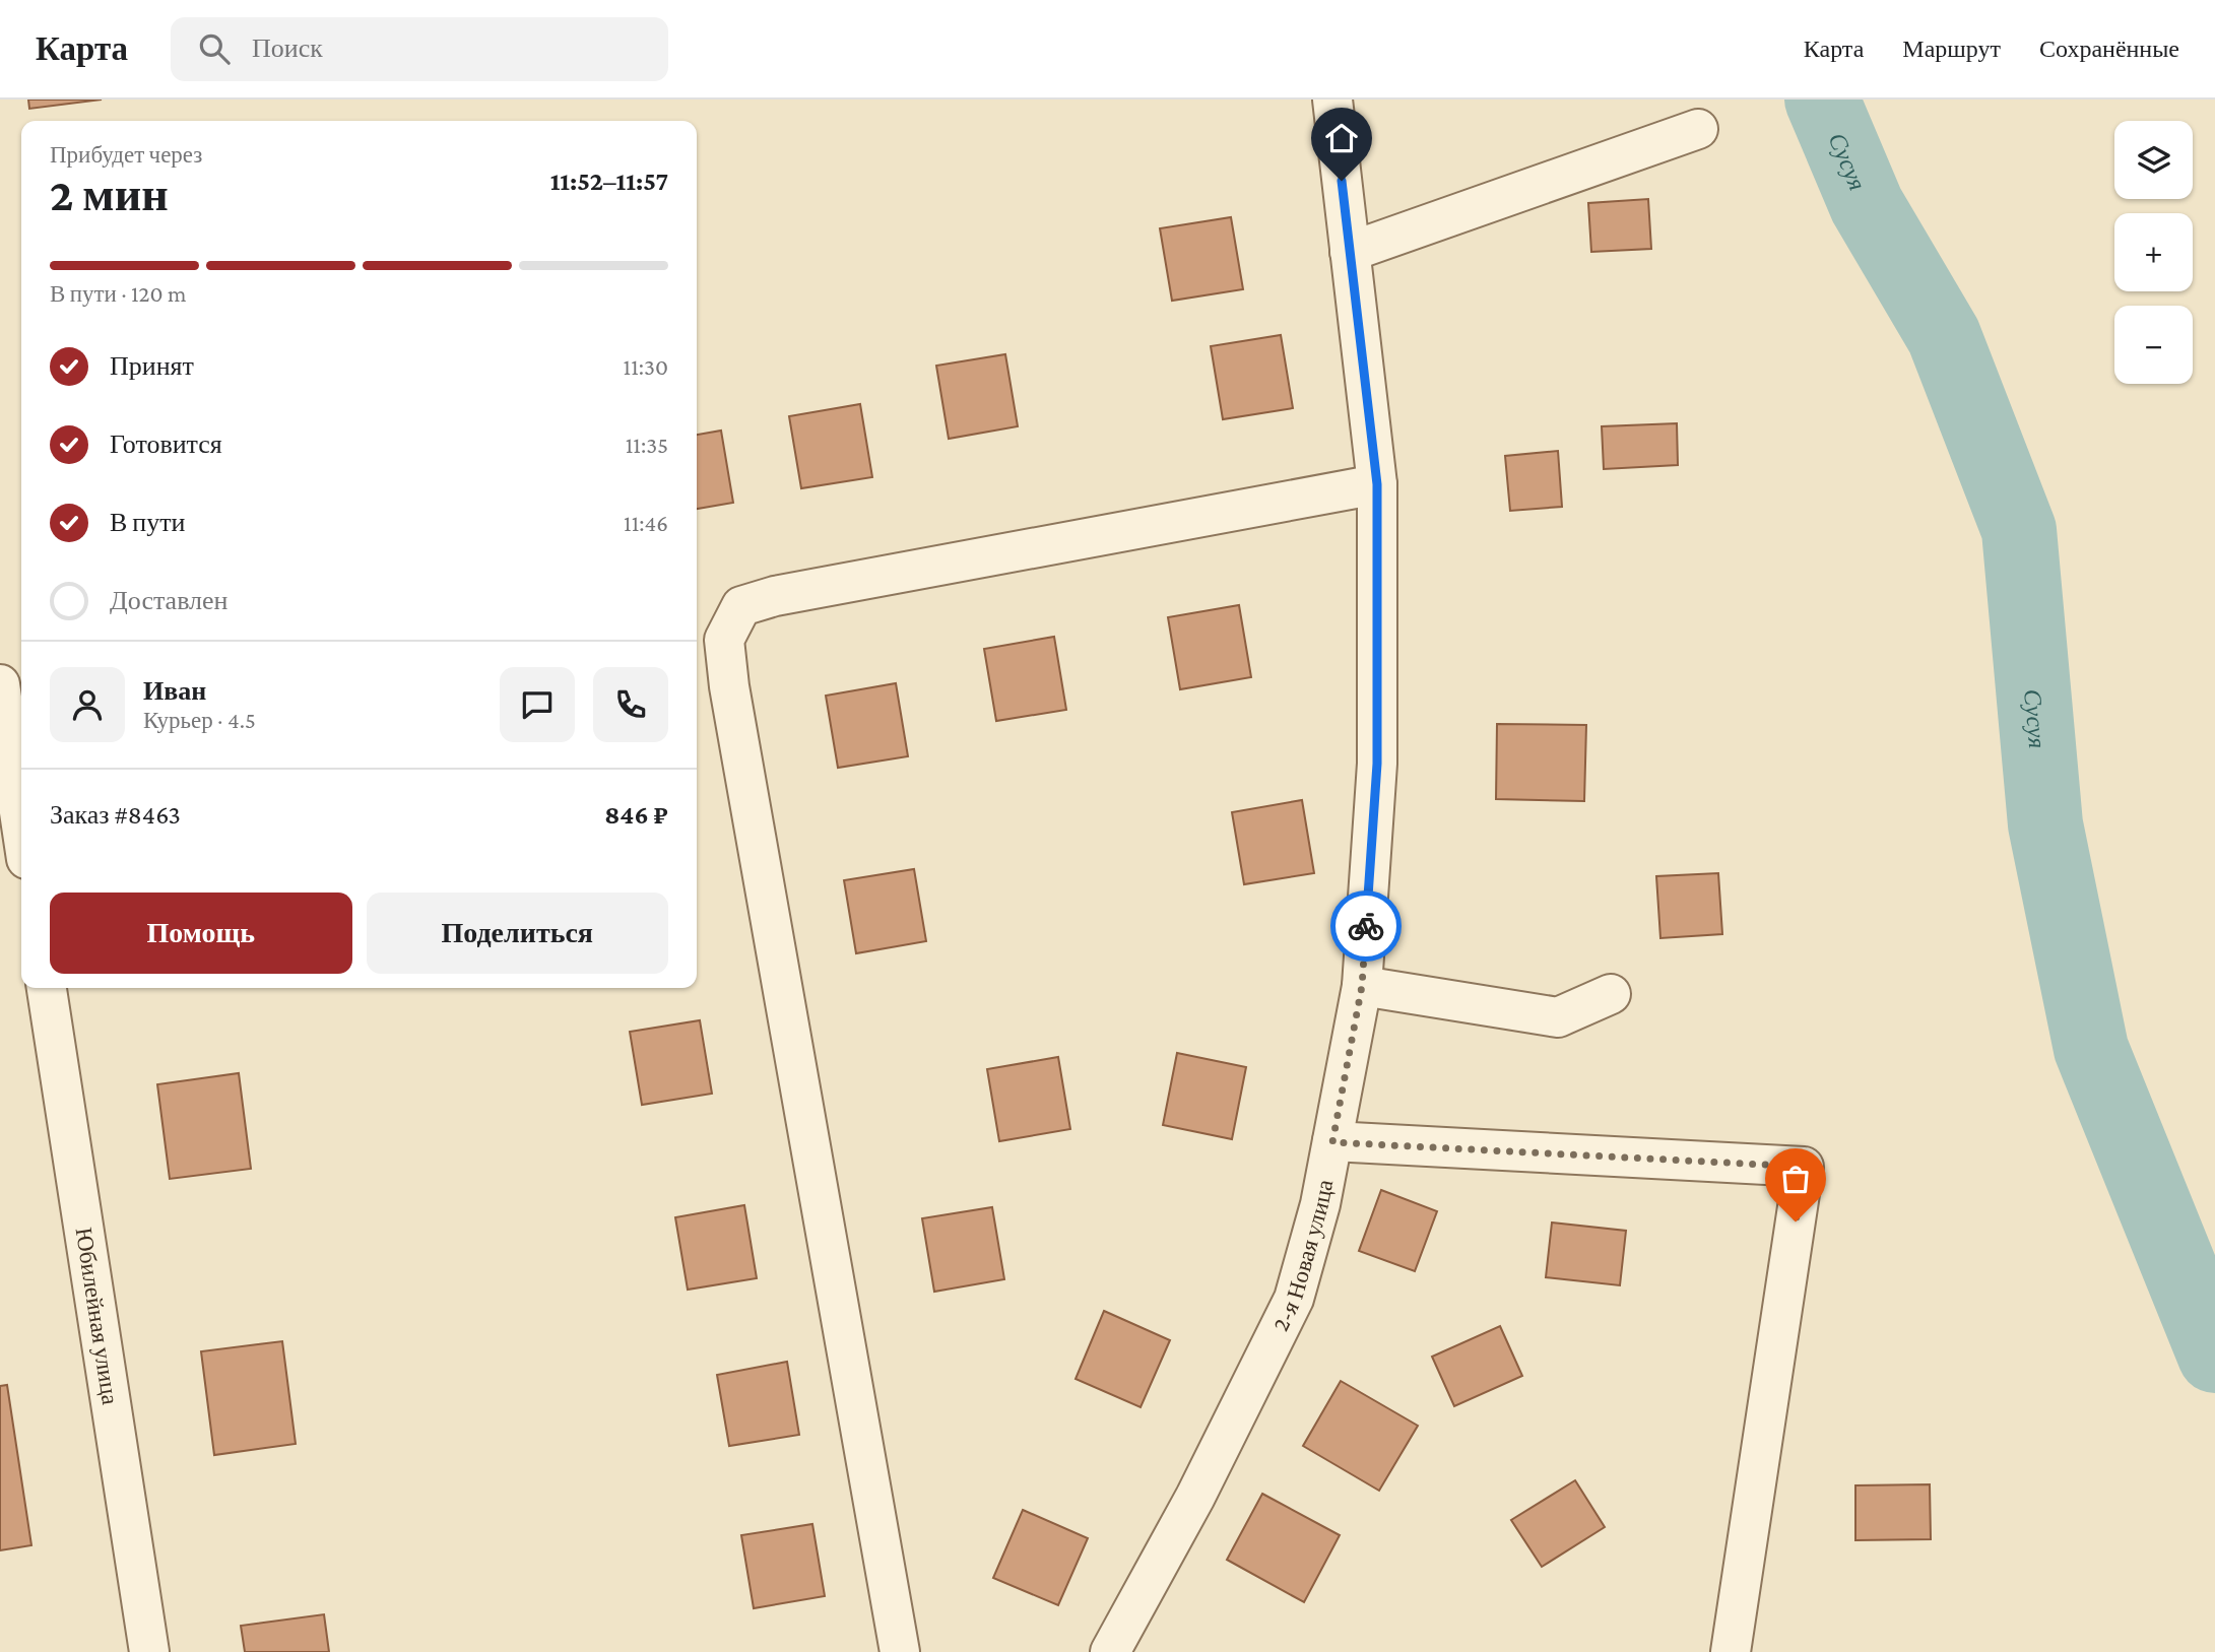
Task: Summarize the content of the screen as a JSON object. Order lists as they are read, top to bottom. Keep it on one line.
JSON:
{"streets":{"street":["2-я Новая улица","Юбилейная улица"]},"water":["Сусуя"],"page":{"header":"Карта","search":"Поиск","nav":["Карта","Маршрут","Сохранённые"],"map_buttons":["+","−"],"heading":["2 мин","Прибудет через","11:52–11:57"],"panel":["Иван","Курьер · 4.5","Заказ #8463","846 ₽"],"bar":"В пути · 120 m","list":[["Принят","11:30"],["Готовится","11:35"],["В пути","11:46"],"Доставлен"],"buttons":["Помощь","Поделиться"]}}
